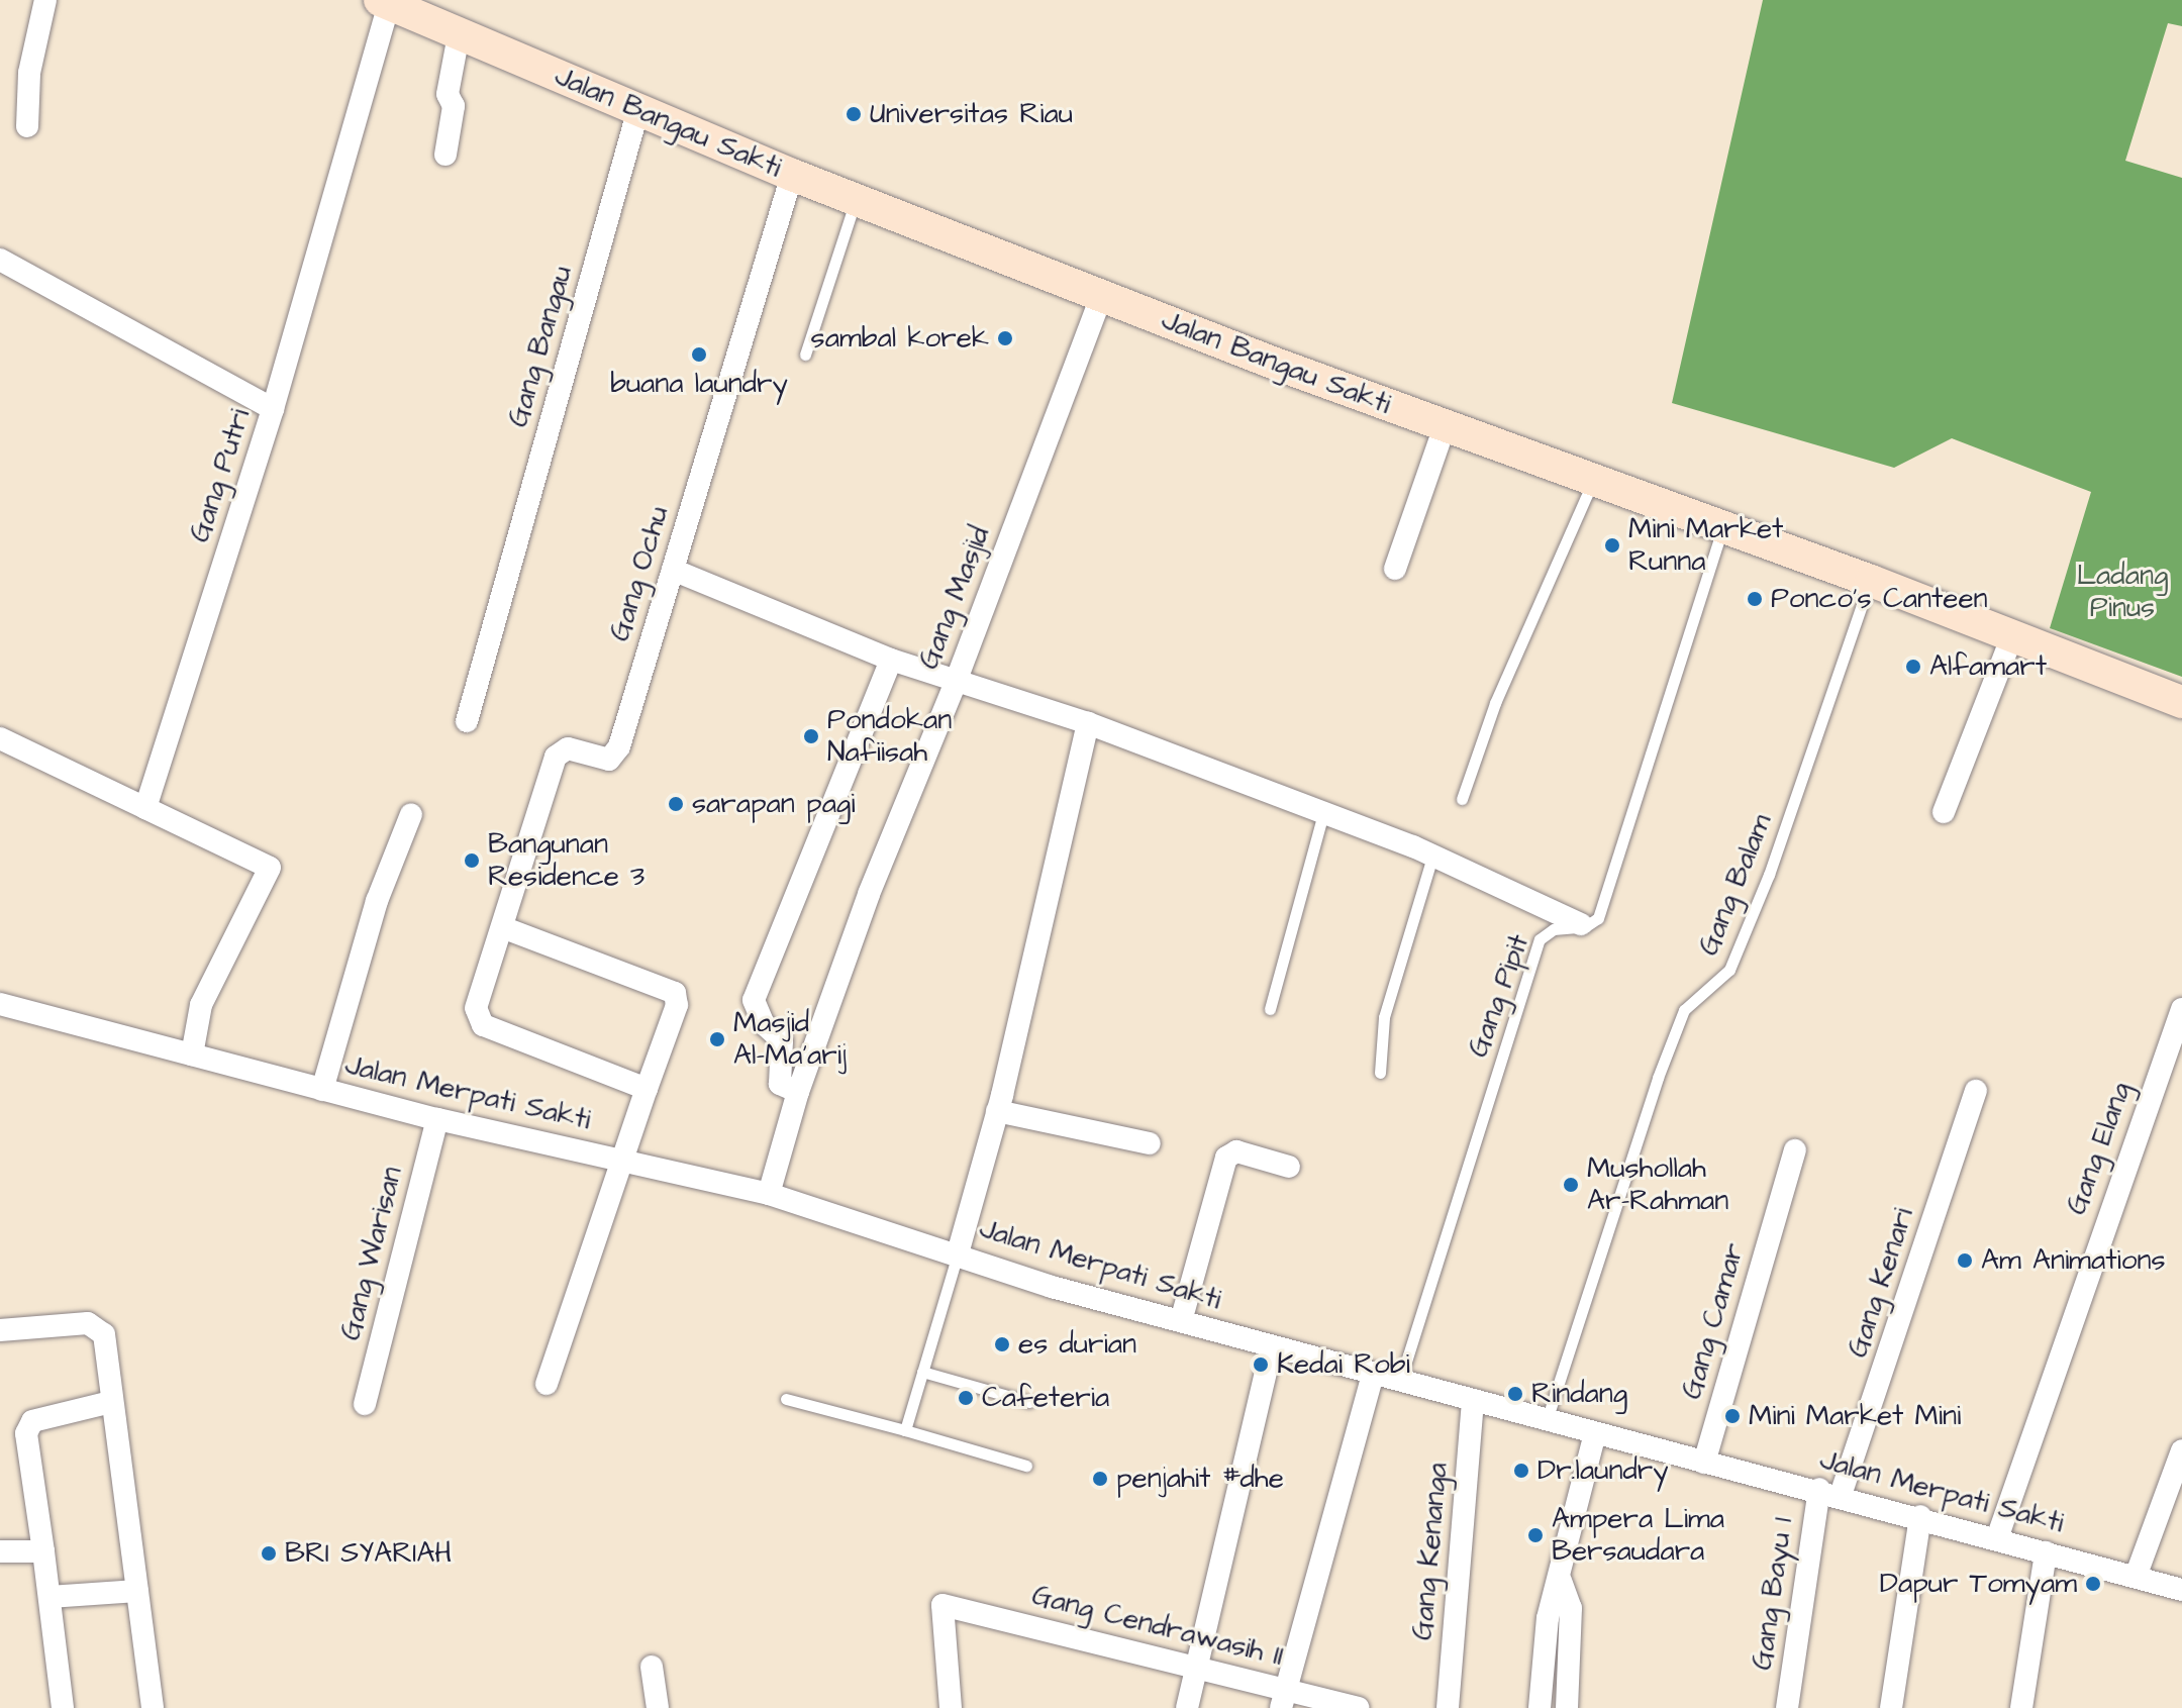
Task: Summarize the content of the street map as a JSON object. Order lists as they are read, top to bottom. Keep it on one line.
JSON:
{"streets":{"street":["Jalan Bangau Sakti","Gang Bangau","Gang Putri","Gang Ochu","Gang Masjid","Jalan Merpati Sakti","Gang Elang","Gang Warisan","Gang Kenari","Gang Camar","Gang Kenanga","Gang Bayu 1","Gang Cendrawasih II"],"lane":["Gang Balam","Gang Pipit"]},"crossings":[["Jalan Bangau Sakti","Gang Bangau"],["Jalan Bangau Sakti","Gang Putri"],["Jalan Bangau Sakti","Gang Ochu"],["Jalan Bangau Sakti","Gang Masjid"],["Jalan Bangau Sakti","Gang Balam"],["Gang Masjid","Jalan Merpati Sakti"],["Gang Balam","Jalan Merpati Sakti"],["Gang Pipit","Jalan Merpati Sakti"],["Jalan Merpati Sakti","Gang Elang"],["Jalan Merpati Sakti","Gang Warisan"],["Jalan Merpati Sakti","Gang Kenari"],["Jalan Merpati Sakti","Gang Camar"],["Jalan Merpati Sakti","Gang Kenanga"],["Jalan Merpati Sakti","Gang Bayu 1"],["Gang Kenari","Gang Bayu 1"]],"parks":["Ladang Pinus"],"places":["Universitas Riau","sambal korek","buana laundry","Mini Market Runna","Ponco's Canteen","Alfamart","Pondokan Nafiisah","sarapan pagi","Bangunan Residence 3","Masjid Al-Ma'arij","Mushollah Ar-Rahman","Am Animations","es durian","Kedai Robi","Rindang","Cafeteria","Mini Market Mini","Dr.laundry","penjahit #dhe","Ampera Lima Bersaudara","BRI SYARIAH","Dapur Tomyam"]}
